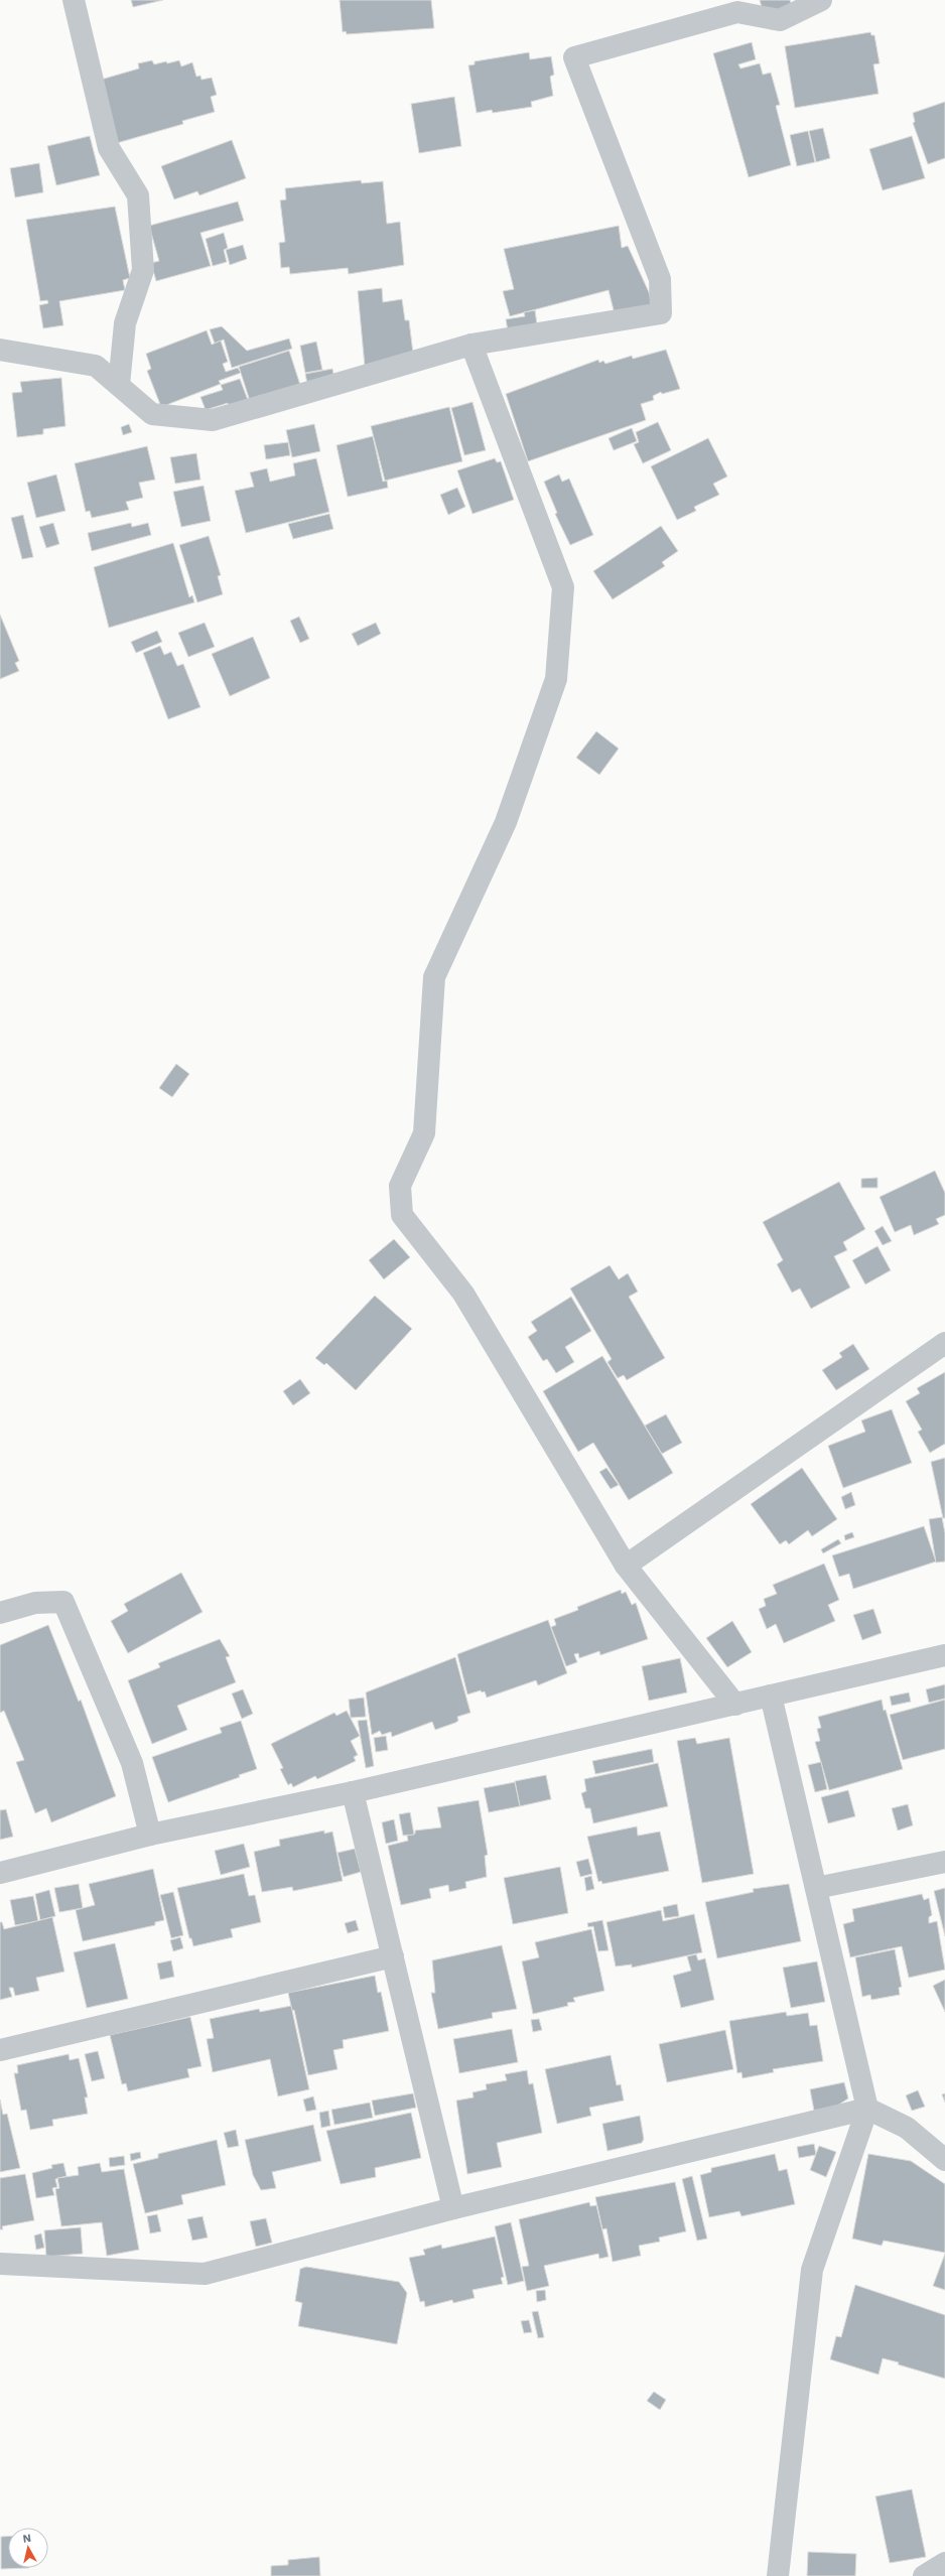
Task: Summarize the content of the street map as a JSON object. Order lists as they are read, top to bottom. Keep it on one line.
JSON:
{"north":"top"}
